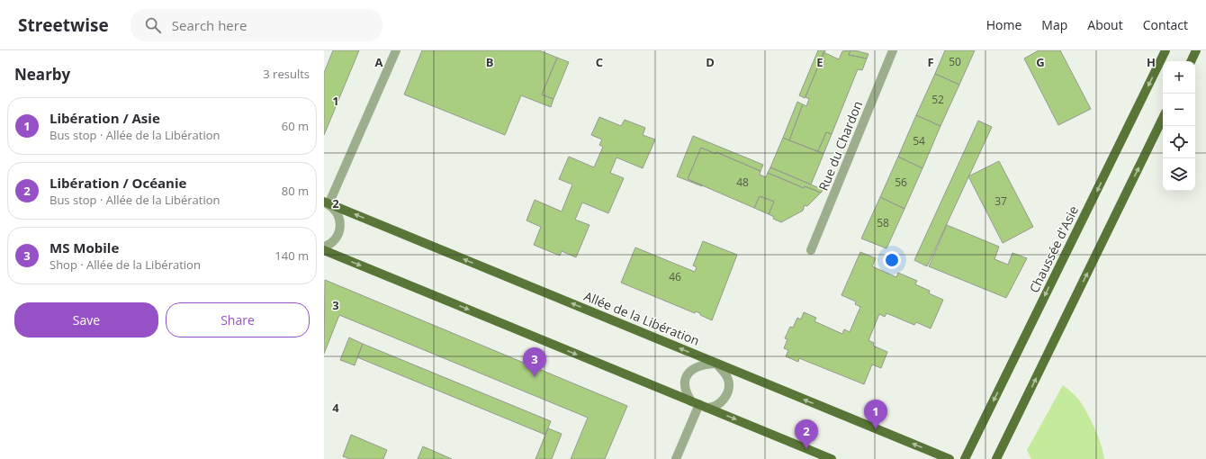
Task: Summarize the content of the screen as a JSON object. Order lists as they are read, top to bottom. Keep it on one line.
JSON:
{"streets":{"main road":["Chaussée d'Asie","Allée de la Libération"],"street":["Rue du Chardon"]},"house_numbers":["50","52","54","48","56","37","58","46"],"page":{"header":"Streetwise","search":"Search here","nav":["Home","Map","About","Contact"],"heading":["Nearby","3 results"],"map_buttons":["+","−"],"list":[{"mark":"1","name":"Libération / Asie","note":"Bus stop · Allée de la Libération","value":"60 m"},{"mark":"2","name":"Libération / Océanie","note":"Bus stop · Allée de la Libération","value":"80 m"},{"mark":"3","name":"MS Mobile","note":"Shop · Allée de la Libération","value":"140 m"}],"buttons":["Save","Share"],"pins":["3","1","2"]},"grid":{"columns":["A","B","C","D","E","F","G","H"],"rows":["1","2","3","4"]}}
